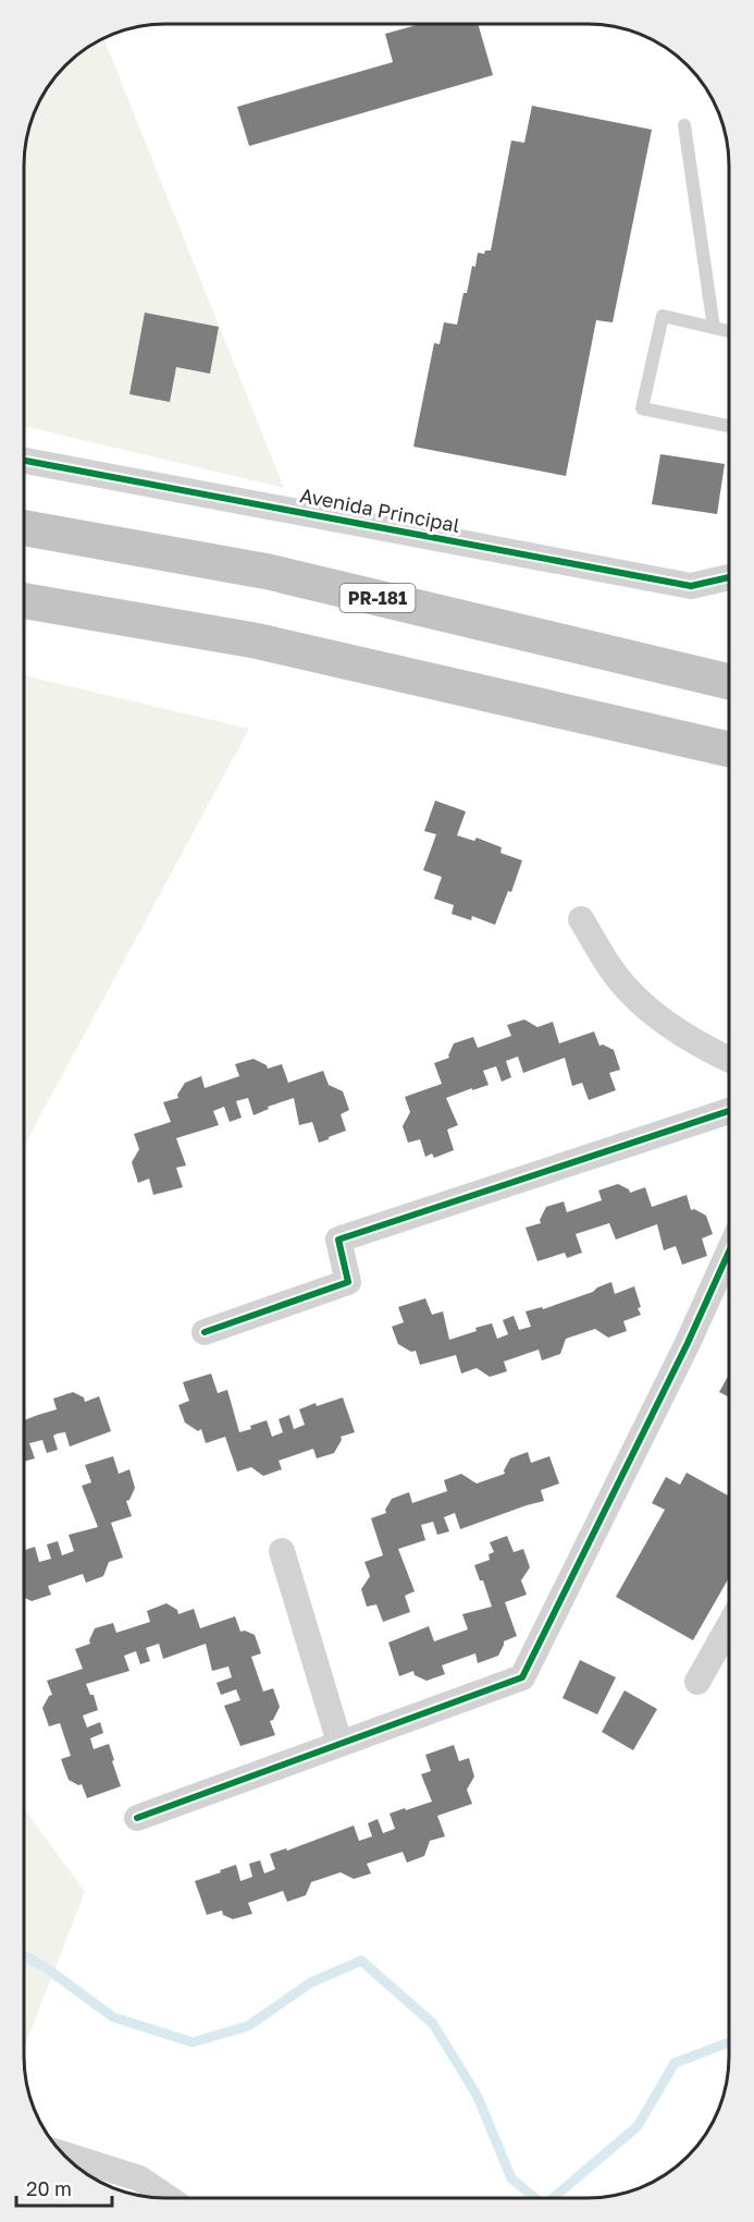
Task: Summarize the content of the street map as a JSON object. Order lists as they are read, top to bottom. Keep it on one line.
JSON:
{"streets":{"highway":["PR-181"],"street":["Avenida Principal"]},"scale_bar":"20 m"}
